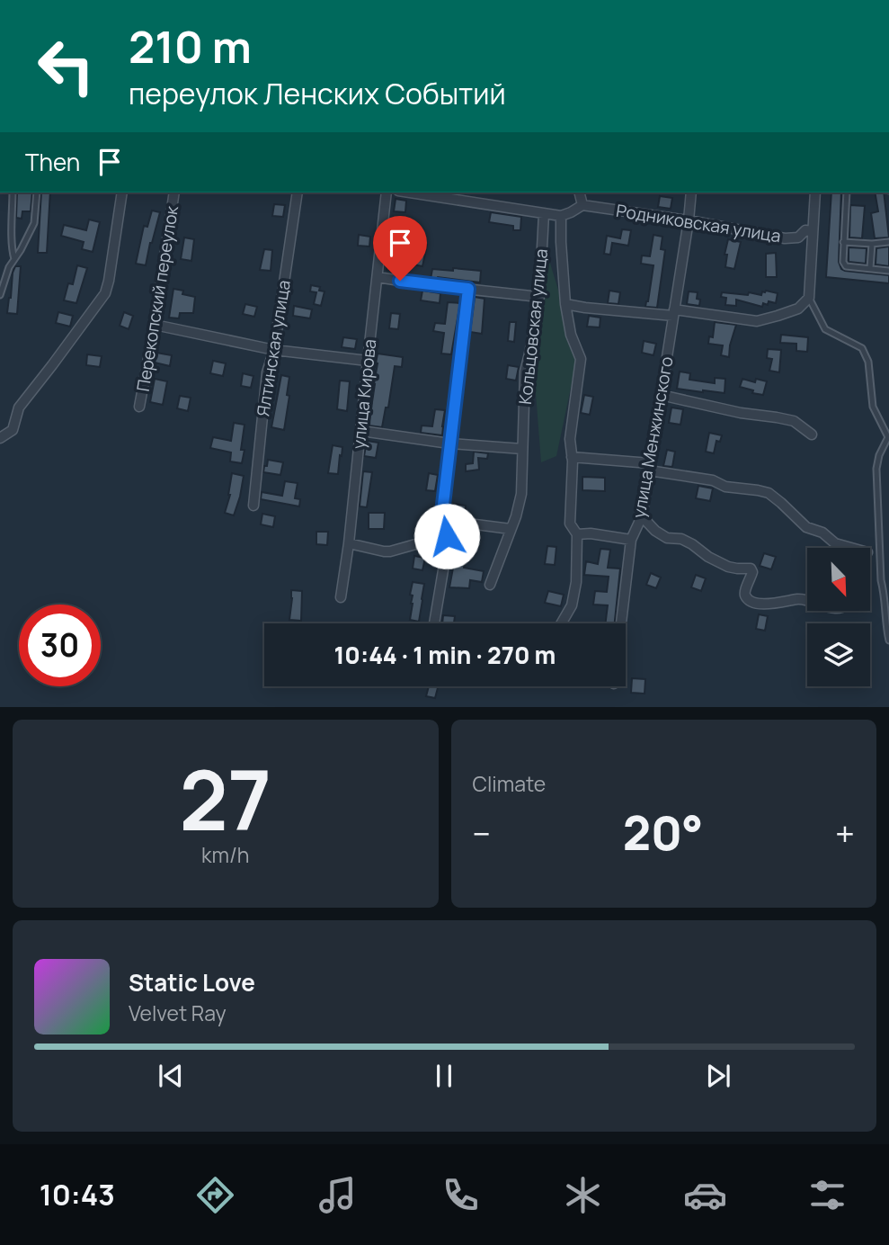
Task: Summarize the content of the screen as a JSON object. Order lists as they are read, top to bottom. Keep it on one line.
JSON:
{"streets":{"street":["Родниковская улица","Перекопский переулок","Кольцовская улица","Ялтинская улица","улица Кирова","улица Менжинского"]},"crossings":[["Родниковская улица","улица Менжинского"]],"north":"bottom right","page":{"turn":["210 m","переулок Ленских Событий"],"then":"Then","limit":"30","trip":"10:44 · 1 min · 270 m","tile":[["27","km/h"],"Climate"],"heat":["−","20°","+"],"song":["Static Love","Velvet Ray"],"tabs":"10:43"}}
